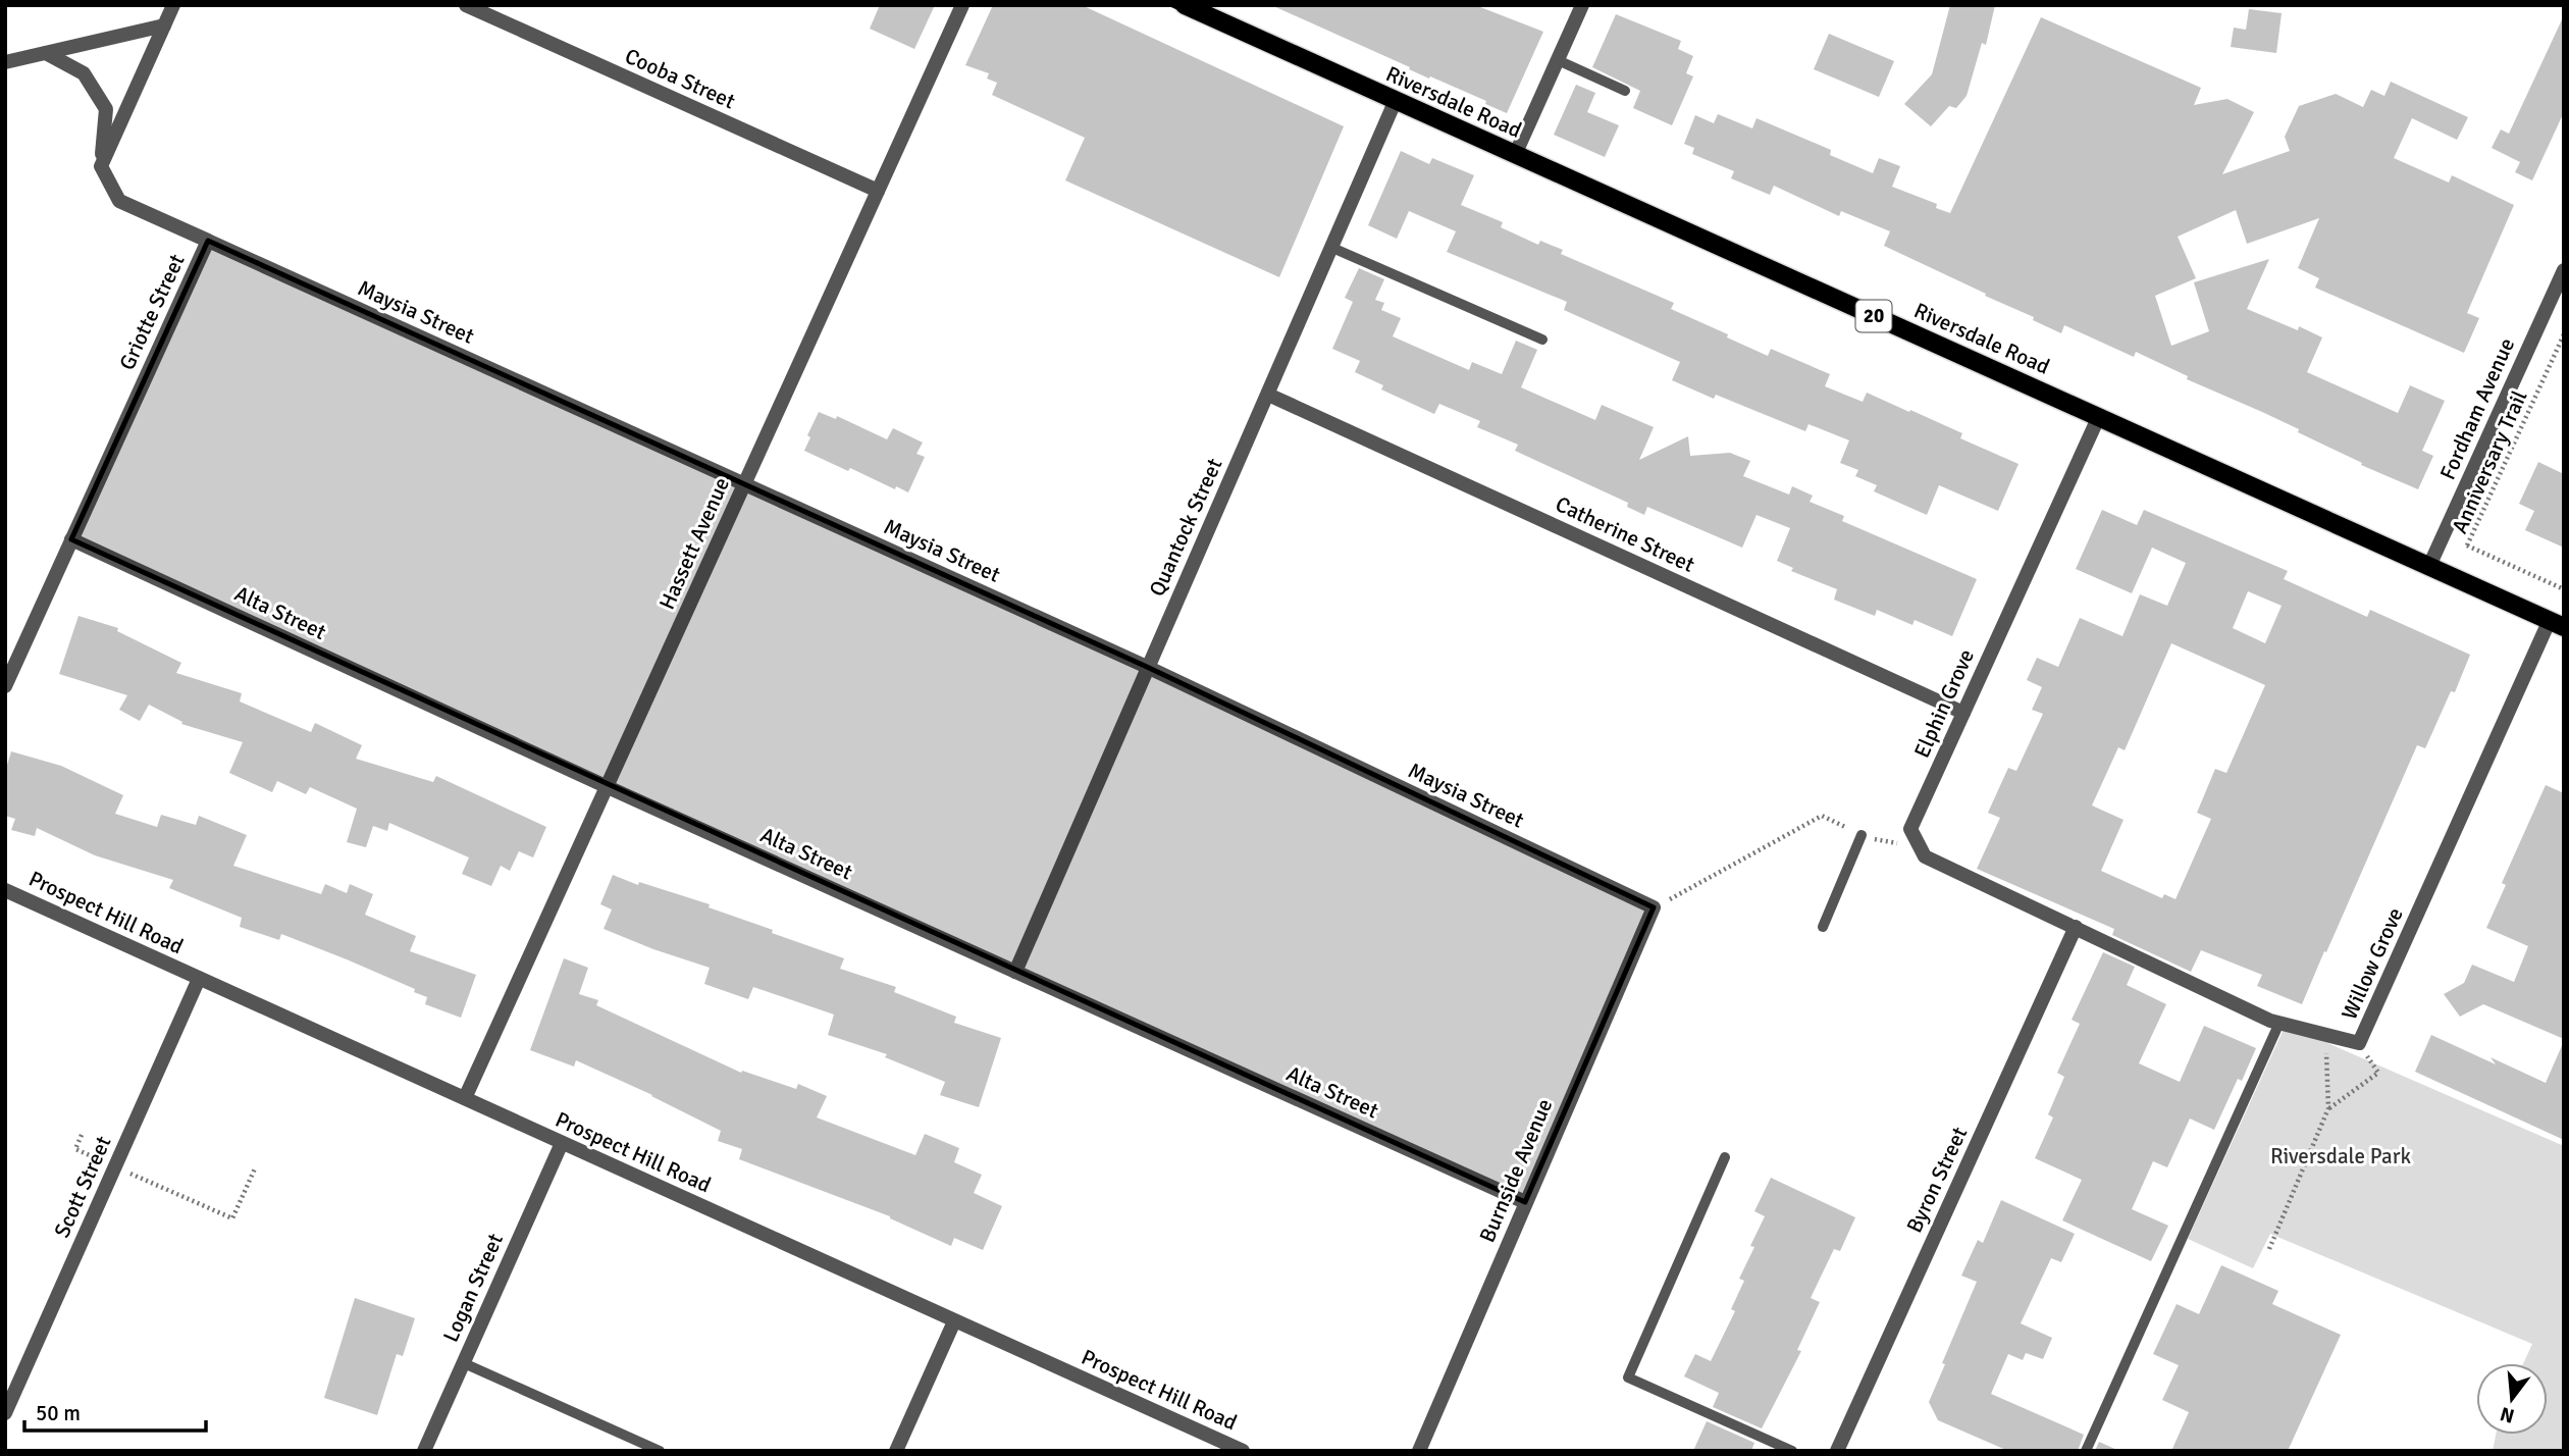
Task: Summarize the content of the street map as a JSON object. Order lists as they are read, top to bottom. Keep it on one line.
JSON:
{"streets":{"main road":["Riversdale Road","20"],"street":["Cooba Street","Griotte Street","Maysia Street","Fordham Avenue","Quantock Street","Catherine Street","Hassett Avenue","Alta Street","Elphin Grove","Prospect Hill Road","Willow Grove","Burnside Avenue","Byron Street","Scott Street","Logan Street"],"path":["Anniversary Trail"]},"crossings":[["Cooba Street","Hassett Avenue"],["Riversdale Road","Fordham Avenue"],["Riversdale Road","Quantock Street"],["Riversdale Road","Elphin Grove"],["Riversdale Road","Willow Grove"],["Griotte Street","Maysia Street"],["Griotte Street","Alta Street"],["Maysia Street","Quantock Street"],["Maysia Street","Hassett Avenue"],["Maysia Street","Burnside Avenue"],["Quantock Street","Catherine Street"],["Quantock Street","Alta Street"],["Catherine Street","Elphin Grove"],["Hassett Avenue","Alta Street"],["Hassett Avenue","Prospect Hill Road"],["Alta Street","Burnside Avenue"],["Prospect Hill Road","Scott Street"],["Prospect Hill Road","Logan Street"],["Willow Grove","Byron Street"]],"parks":["Riversdale Park"],"scale_bar":"50 m","north":"bottom"}
